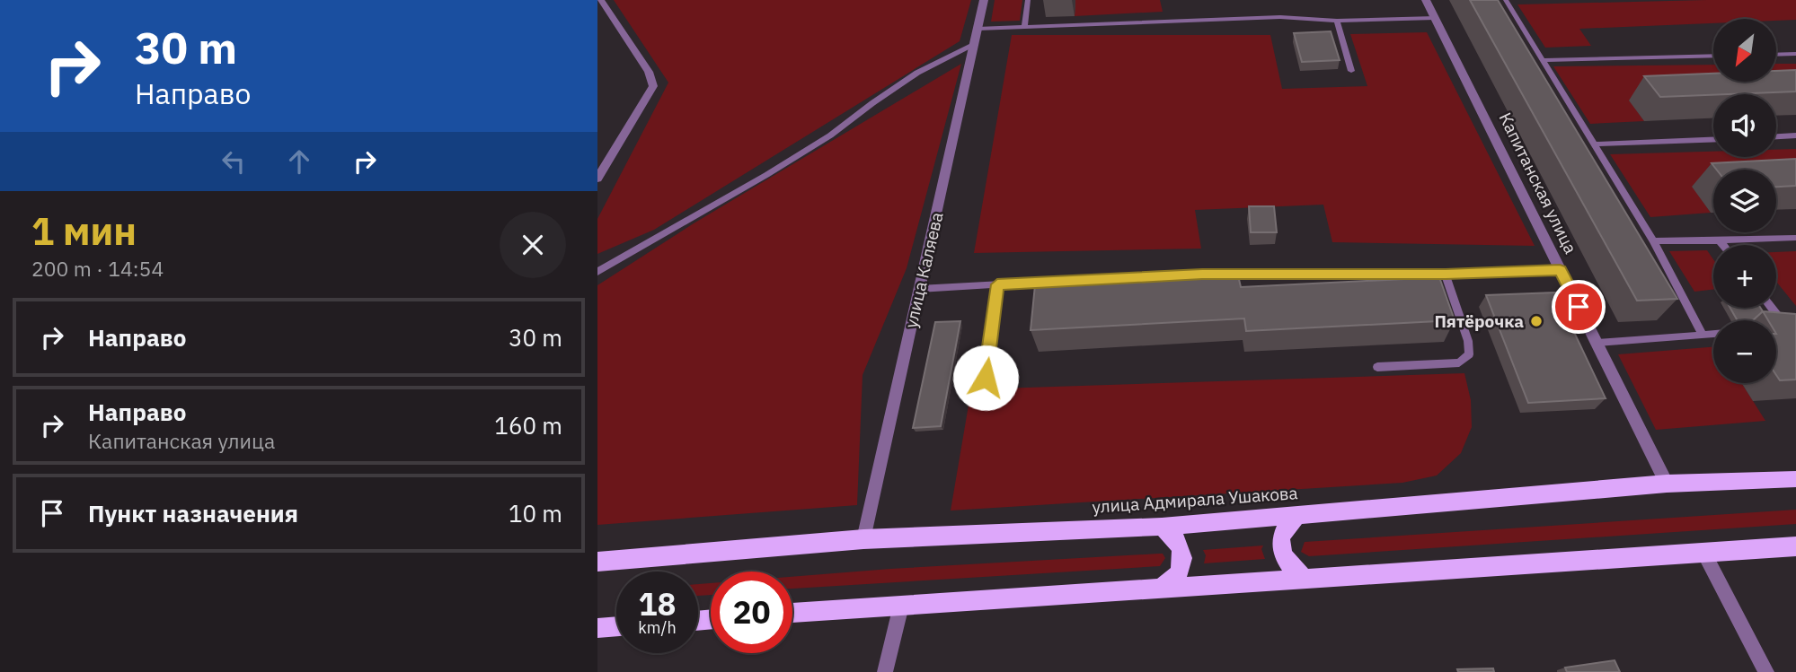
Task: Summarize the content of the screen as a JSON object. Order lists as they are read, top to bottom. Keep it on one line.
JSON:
{"streets":{"main road":["улица Адмирала Ушакова"],"street":["Капитанская улица","улица Каляева"]},"crossings":[["Капитанская улица","улица Адмирала Ушакова"],["улица Каляева","улица Адмирала Ушакова"]],"places":["Пятёрочка"],"north":"bottom left","page":{"turn":["30 m","Направо"],"map_buttons":["+","−"],"heading":["1 мин","200 m · 14:54"],"list":[{"name":"Направо","value":"30 m"},{"name":"Направо","note":"Капитанская улица","value":"160 m"},{"name":"Пункт назначения","value":"10 m"}],"speed":"18 km/h","limit":"20"}}
